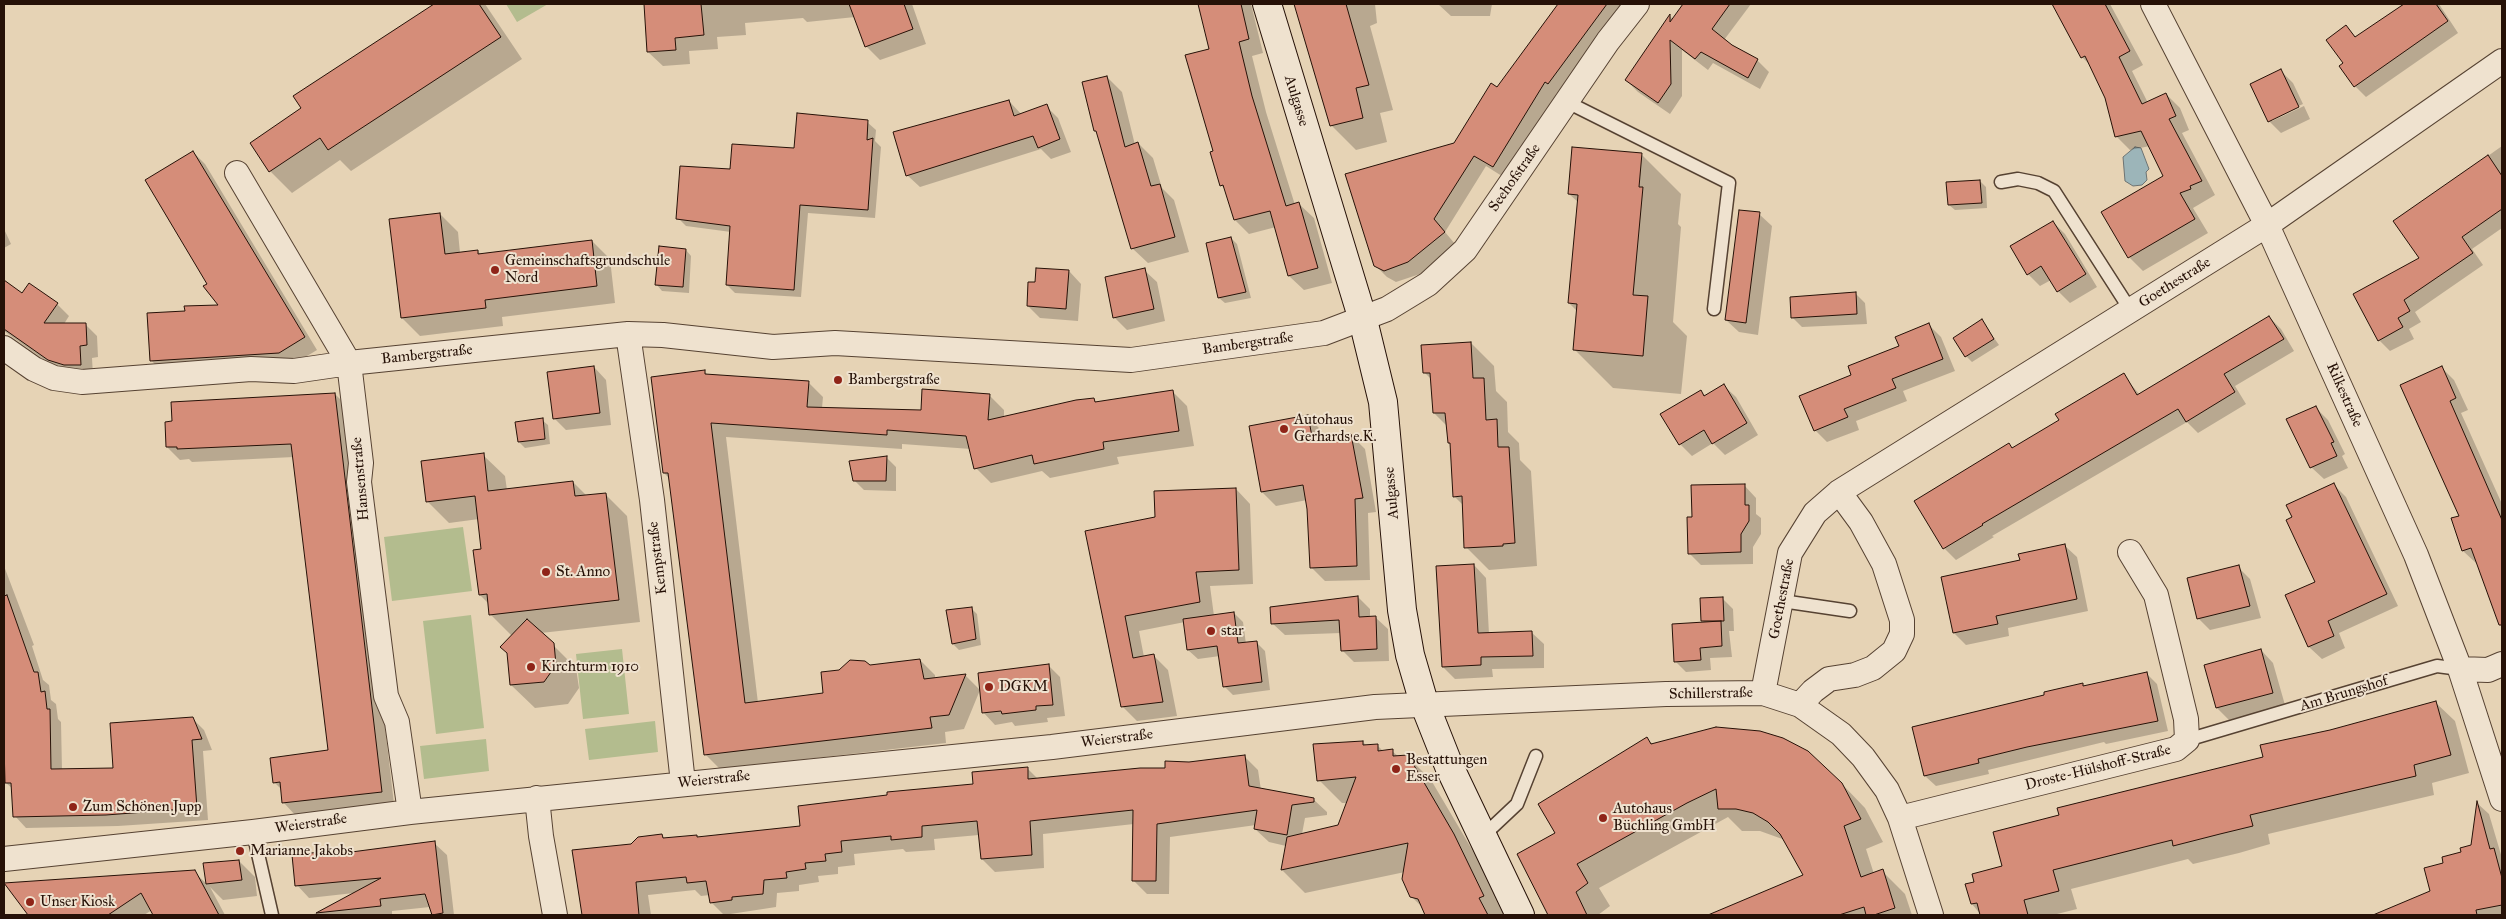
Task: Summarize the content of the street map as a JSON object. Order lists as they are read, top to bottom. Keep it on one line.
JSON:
{"streets":{"main road":["Aulgasse"],"street":["Seehofstraße","Goethestraße","Bambergstraße","Rilkestraße","Hansenstraße","Kempstraße","Schillerstraße","Am Brungshof","Weierstraße","Droste-Hülshoff-Straße"]},"crossings":[["Aulgasse","Seehofstraße"],["Aulgasse","Bambergstraße"],["Aulgasse","Schillerstraße"],["Aulgasse","Weierstraße"],["Seehofstraße","Bambergstraße"],["Goethestraße","Rilkestraße"],["Goethestraße","Schillerstraße"],["Bambergstraße","Hansenstraße"],["Bambergstraße","Kempstraße"],["Rilkestraße","Am Brungshof"],["Hansenstraße","Weierstraße"],["Kempstraße","Weierstraße"],["Schillerstraße","Weierstraße"],["Schillerstraße","Droste-Hülshoff-Straße"],["Am Brungshof","Droste-Hülshoff-Straße"]],"places":["Gemeinschaftsgrundschule Nord","Bambergstraße","Autohaus Gerhards e.K.","St. Anno","star","Kirchturm 1910","DGKM","Bestattungen Esser","Zum Schönen Jupp","Autohaus Büchling GmbH","Marianne Jakobs","Unser Kiosk"]}
